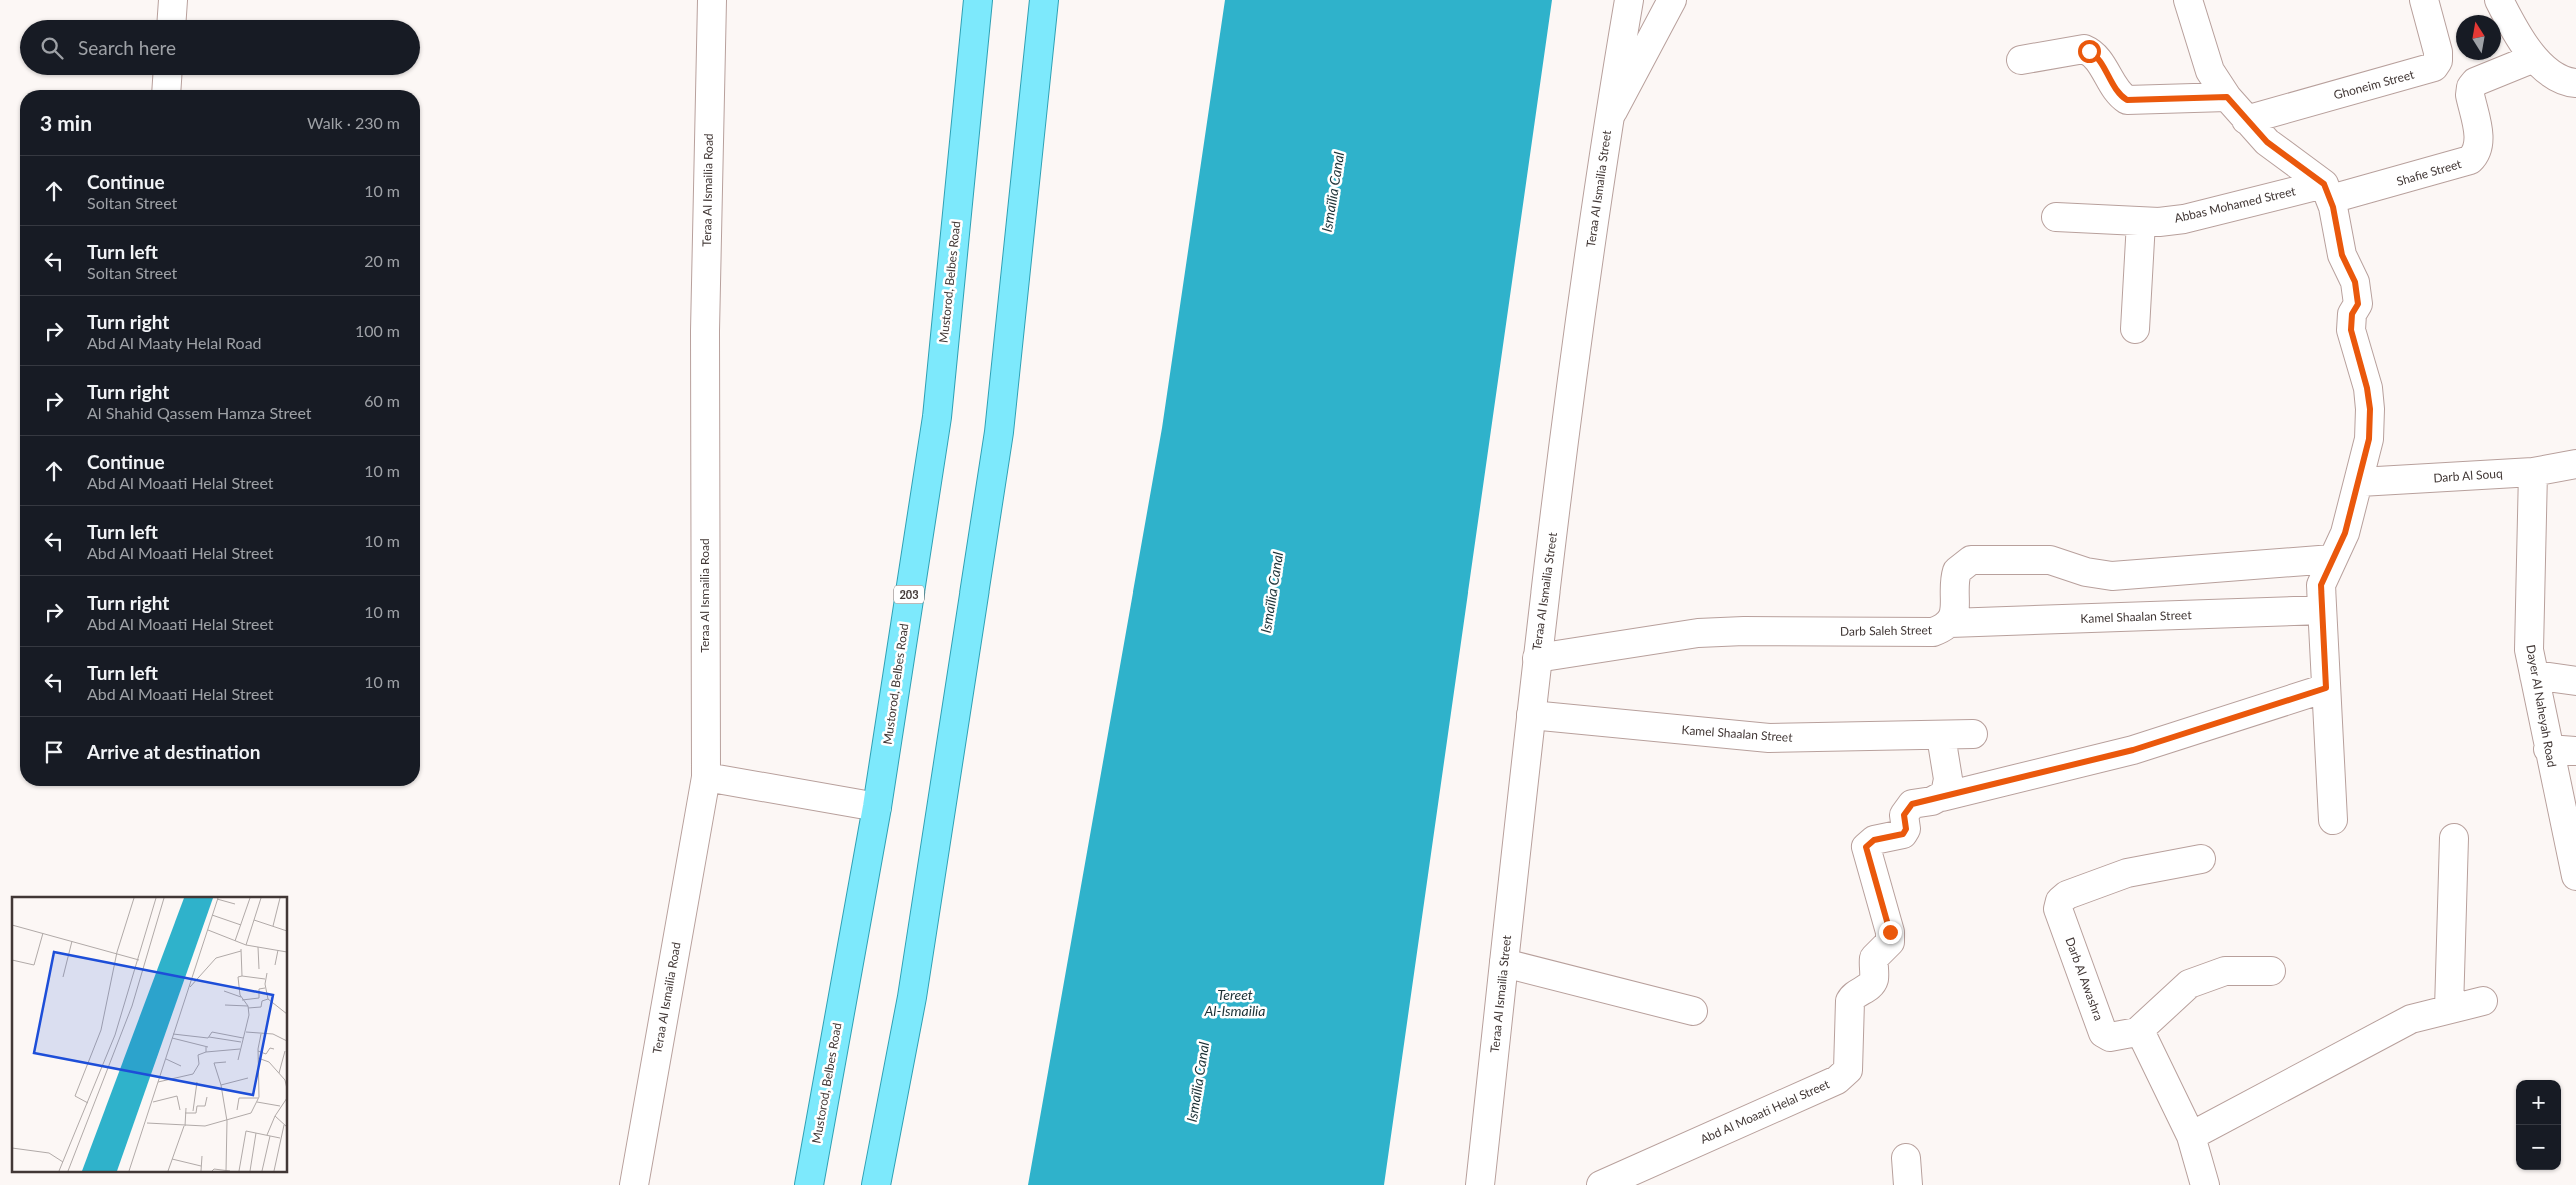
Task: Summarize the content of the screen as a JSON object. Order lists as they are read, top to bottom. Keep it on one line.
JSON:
{"streets":{"main road":["Mustorod, Belbes Road","203"],"street":["Ghoneim Street","Shafie Street","Teraa Al Ismailia Street","Teraa Al Ismailia Road","Abbas Mohamed Street","Darb Al Souq","Kamel Shaalan Street","Darb Saleh Street","Dayer Al Naheyah Road","Darb Al Awashra","Abd Al Moaati Helal Street"]},"crossings":[["Shafie Street","Abbas Mohamed Street"],["Teraa Al Ismailia Street","Kamel Shaalan Street"],["Teraa Al Ismailia Street","Darb Saleh Street"],["Darb Al Souq","Dayer Al Naheyah Road"],["Kamel Shaalan Street","Darb Saleh Street"]],"water":["Ismaïlia Canal","Tereet Al-Ismailia"],"north":"top","page":{"search":"Search here","heading":["3 min","Walk · 230 m"],"list":[["Continue","Soltan Street","10 m"],["Turn left","Soltan Street","20 m"],["Turn right","Abd Al Maaty Helal Road","100 m"],["Turn right","Al Shahid Qassem Hamza Street","60 m"],["Continue","Abd Al Moaati Helal Street","10 m"],["Turn left","Abd Al Moaati Helal Street","10 m"],["Turn right","Abd Al Moaati Helal Street","10 m"],["Turn left","Abd Al Moaati Helal Street","10 m"],"Arrive at destination"],"map_buttons":["+","−"]}}
